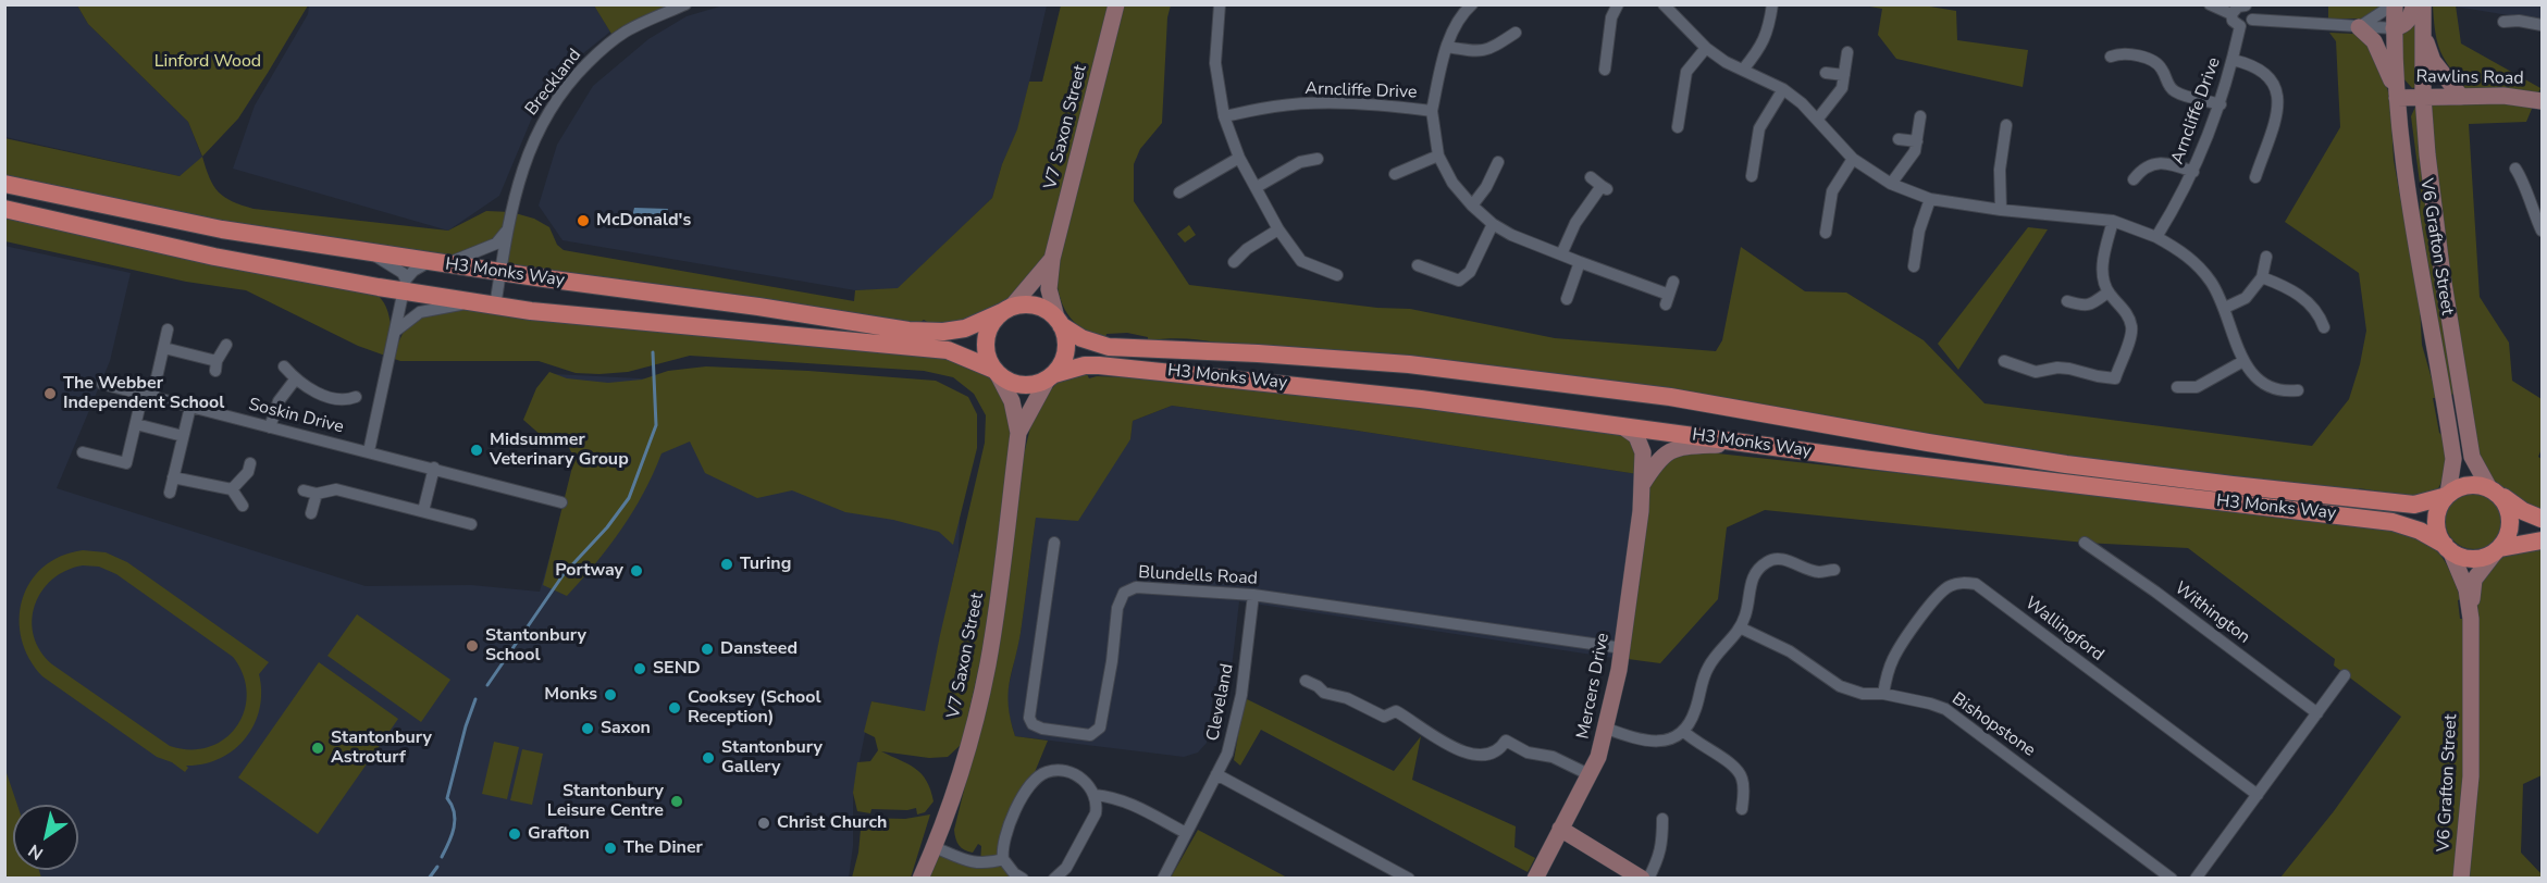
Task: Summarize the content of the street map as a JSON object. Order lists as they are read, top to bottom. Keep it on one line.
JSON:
{"streets":{"main road":["H3 Monks Way"],"street":["Rawlins Road","Breckland","Arncliffe Drive","V7 Saxon Street","V6 Grafton Street","Soskin Drive","Blundells Road","Withington","Wallingford","Mercers Drive","Cleveland","Bishopstone"]},"crossings":[["Rawlins Road","V6 Grafton Street"],["Breckland","H3 Monks Way"],["V7 Saxon Street","H3 Monks Way"],["V6 Grafton Street","H3 Monks Way"],["H3 Monks Way","Mercers Drive"],["Blundells Road","Mercers Drive"],["Blundells Road","Cleveland"],["Wallingford","Bishopstone"]],"parks":["Linford Wood"],"places":["McDonald's","The Webber Independent School","Midsummer Veterinary Group","Turing","Portway","Stantonbury School","Dansteed","SEND","Monks","Cooksey (School Reception)","Saxon","Stantonbury Astroturf","Stantonbury Gallery","Stantonbury Leisure Centre","Christ Church","Grafton","The Diner"],"north":"bottom left"}
